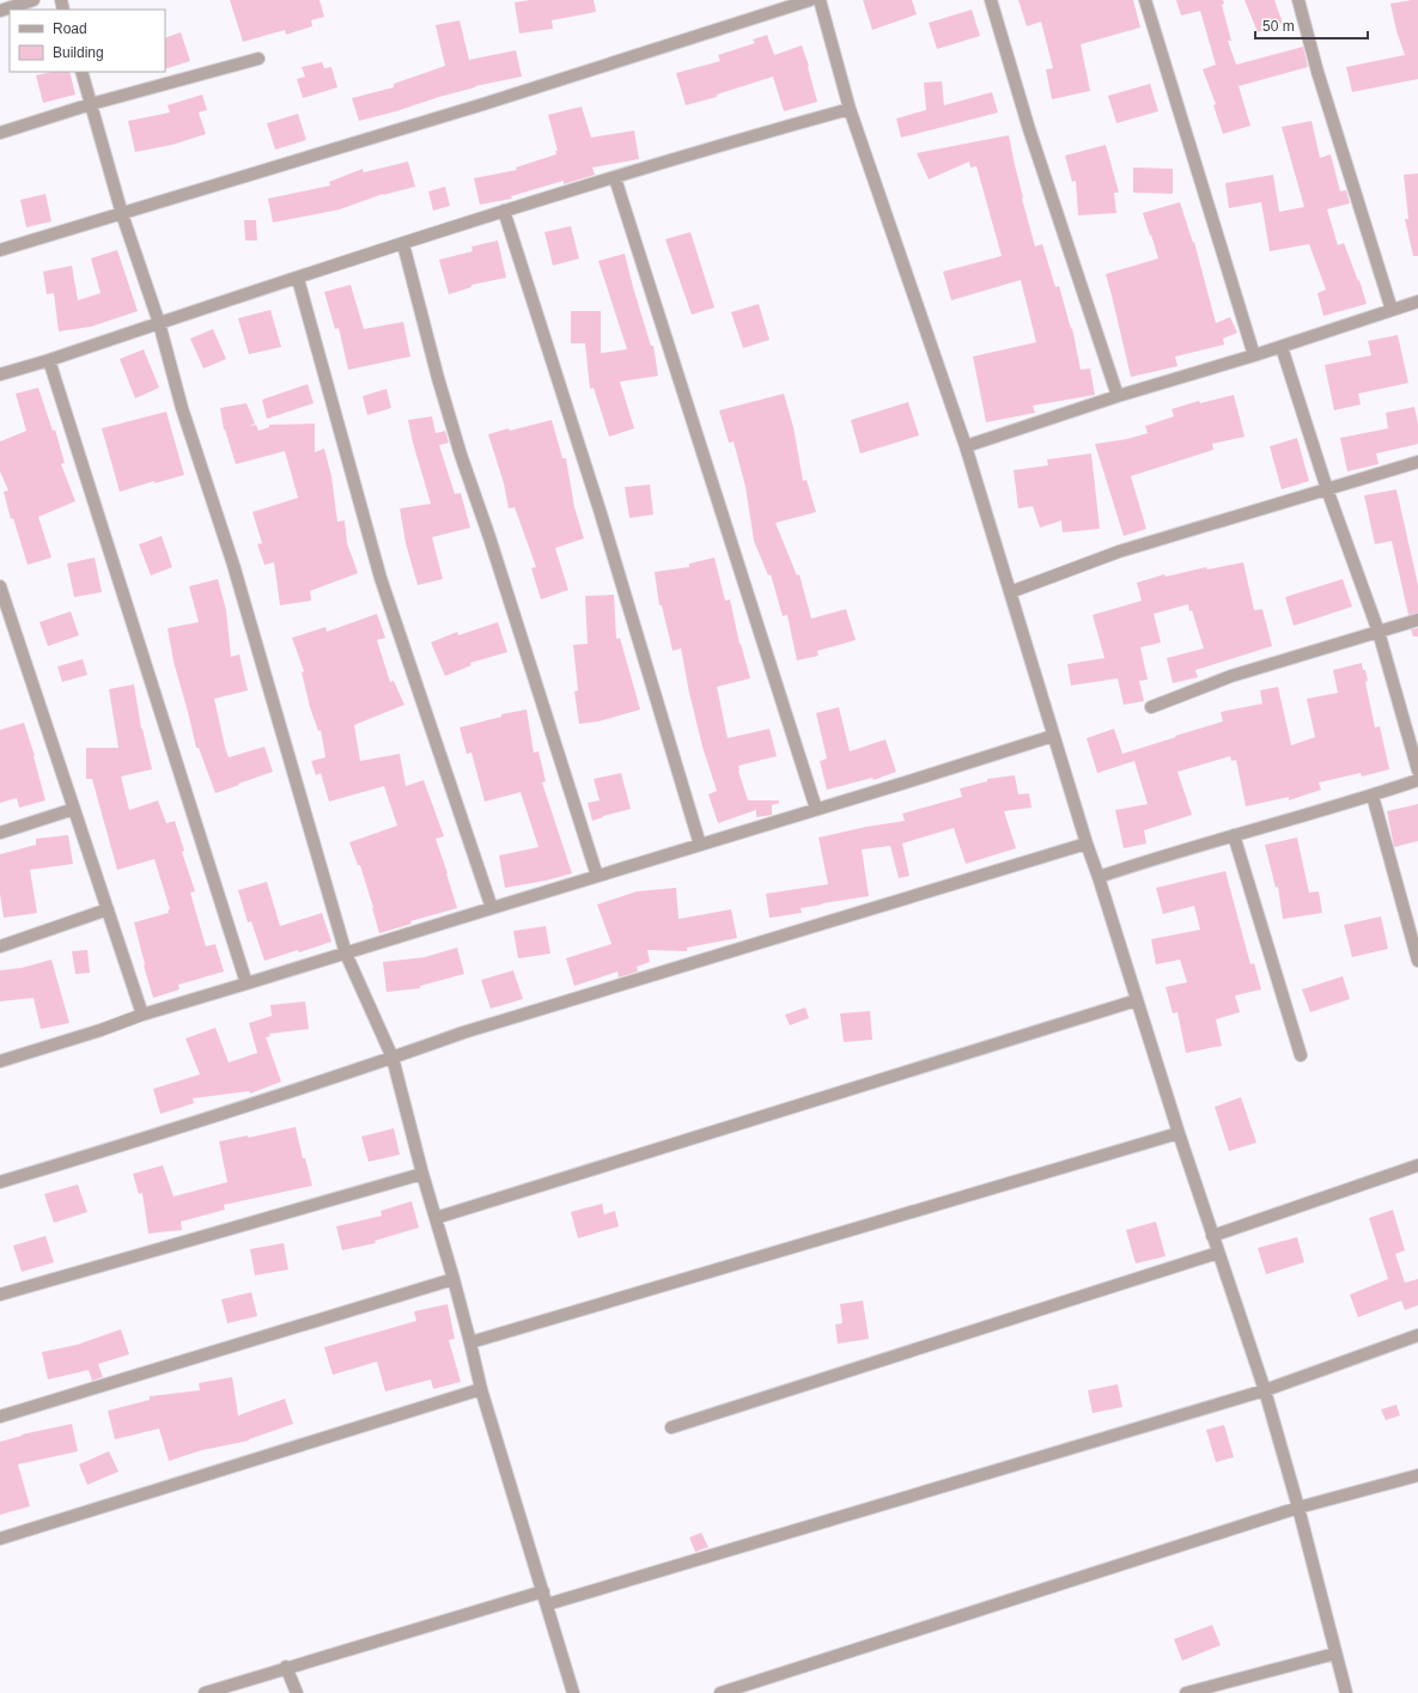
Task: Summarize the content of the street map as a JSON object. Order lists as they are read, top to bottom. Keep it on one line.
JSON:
{"legend":["Road","Building"],"scale_bar":"50 m"}
